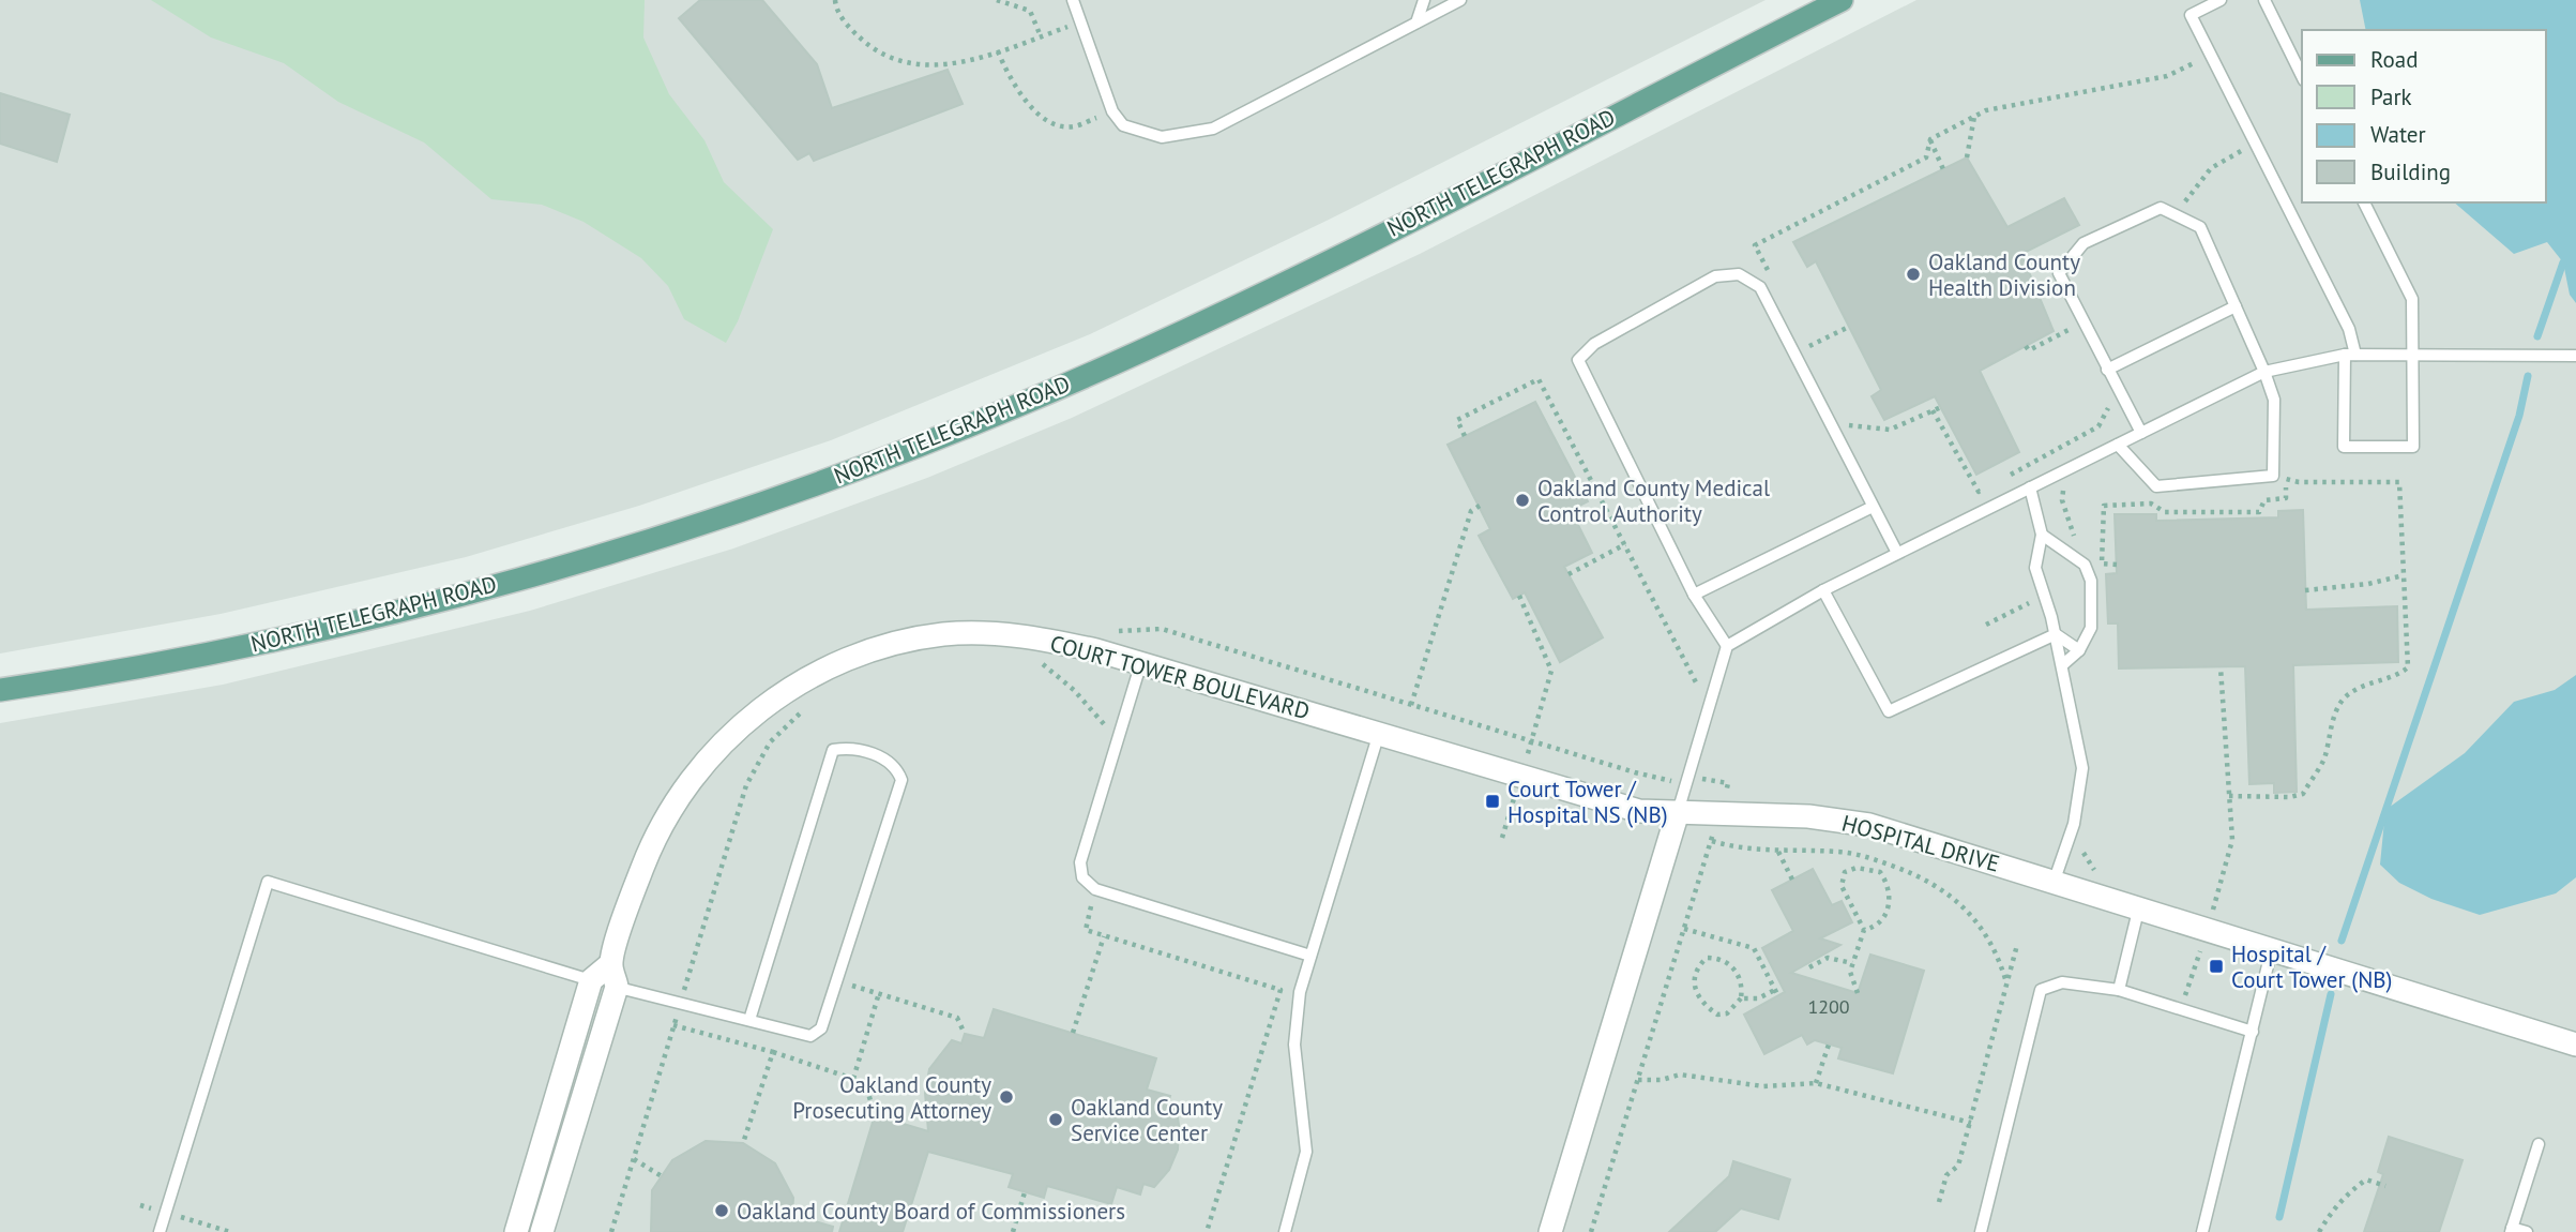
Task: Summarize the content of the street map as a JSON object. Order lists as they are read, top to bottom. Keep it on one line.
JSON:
{"streets":{"main road":["NORTH TELEGRAPH ROAD"],"street":["COURT TOWER BOULEVARD","HOSPITAL DRIVE"]},"crossings":[["COURT TOWER BOULEVARD","HOSPITAL DRIVE"]],"places":{"other":["Oakland County Health Division","Oakland County Medical Control Authority","Oakland County Prosecuting Attorney","Oakland County Service Center","Oakland County Board of Commissioners"],"transit":["Court Tower / Hospital NS (NB)","Hospital / Court Tower (NB)"]},"house_numbers":["1200"],"legend":["Road","Park","Water","Building"]}
